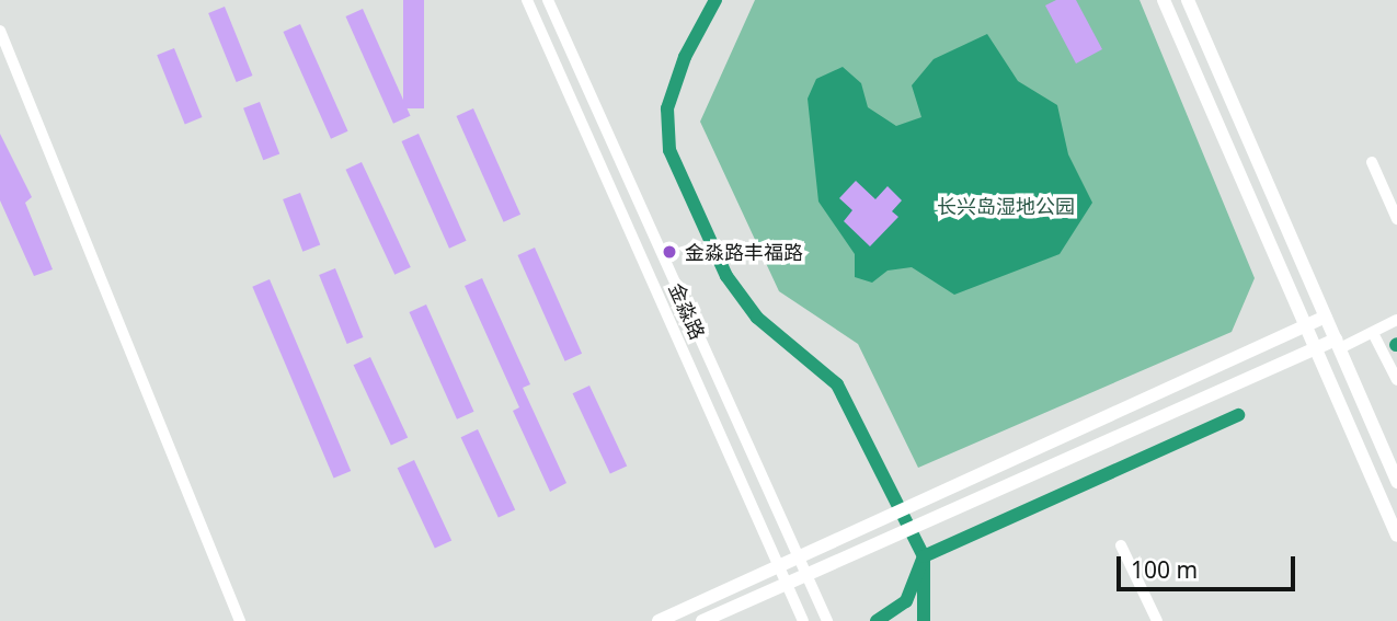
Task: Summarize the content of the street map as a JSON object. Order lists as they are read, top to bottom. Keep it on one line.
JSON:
{"streets":{"street":["金淼路"]},"parks":["长兴岛湿地公园"],"places":["金淼路丰福路"],"scale_bar":"100 m"}
